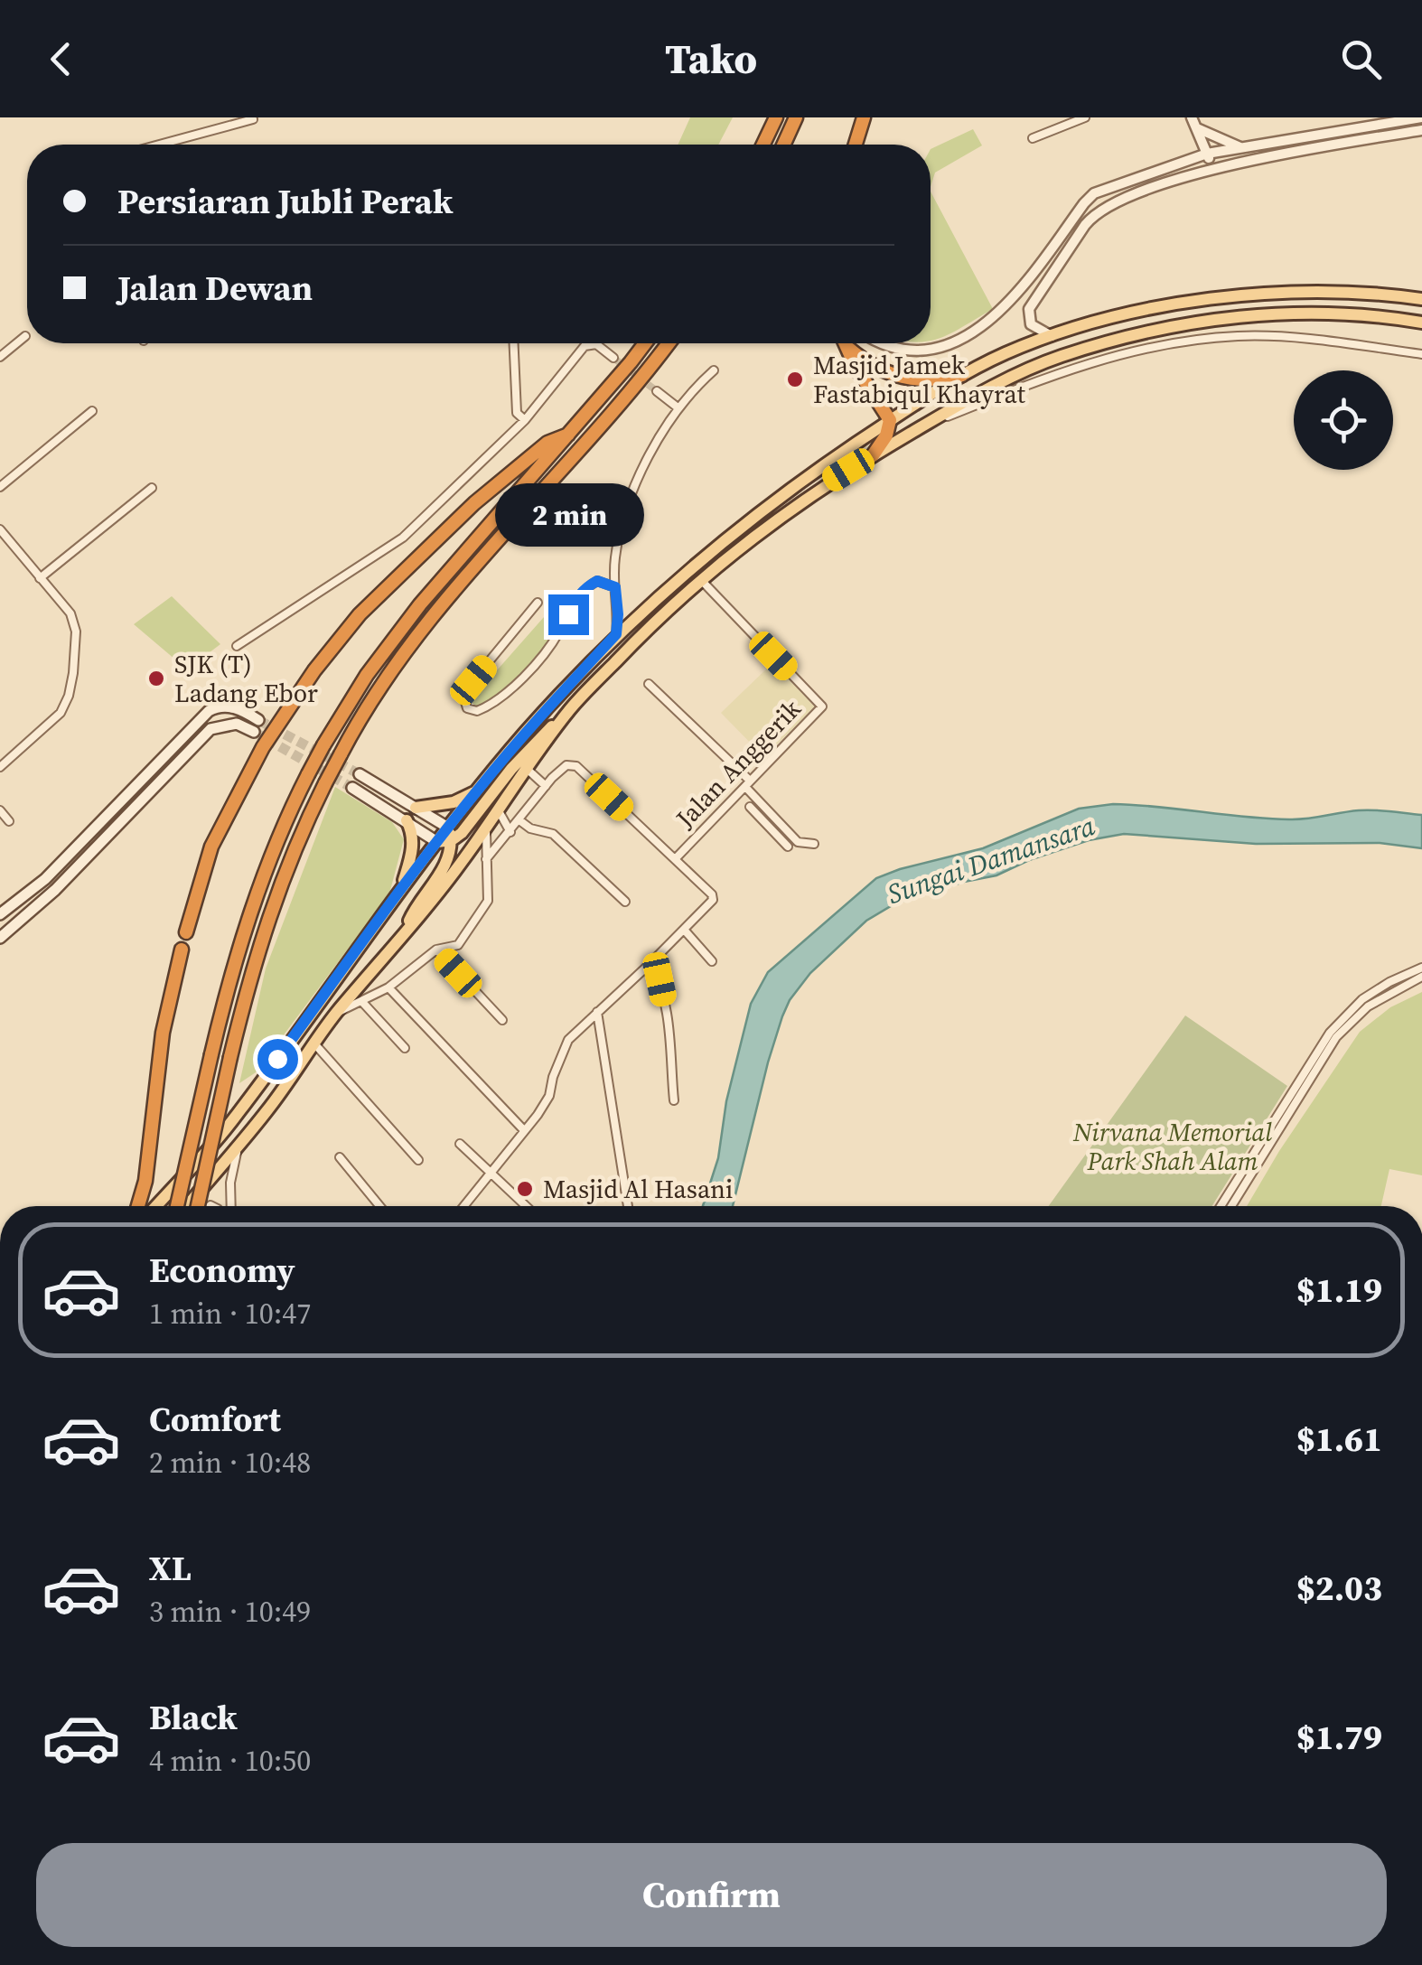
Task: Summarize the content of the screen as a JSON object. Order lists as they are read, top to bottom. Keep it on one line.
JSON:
{"streets":{"street":["Jalan Anggerik"]},"water":["Sungai Damansara"],"parks":["Nirvana Memorial Park Shah Alam"],"places":["Masjid Jamek Fastabiqul Khayrat","SJK (T) Ladang Ebor","Masjid Al Hasani"],"page":{"header":"Tako","banner":["Persiaran Jubli Perak","Jalan Dewan"],"bubble":"2 min","list":[{"name":"Economy","note":"1 min · 10:47","value":"$1.19"},{"name":"Comfort","note":"2 min · 10:48","value":"$1.61"},{"name":"XL","note":"3 min · 10:49","value":"$2.03"},{"name":"Black","note":"4 min · 10:50","value":"$1.79"}],"buttons":"Confirm"}}
